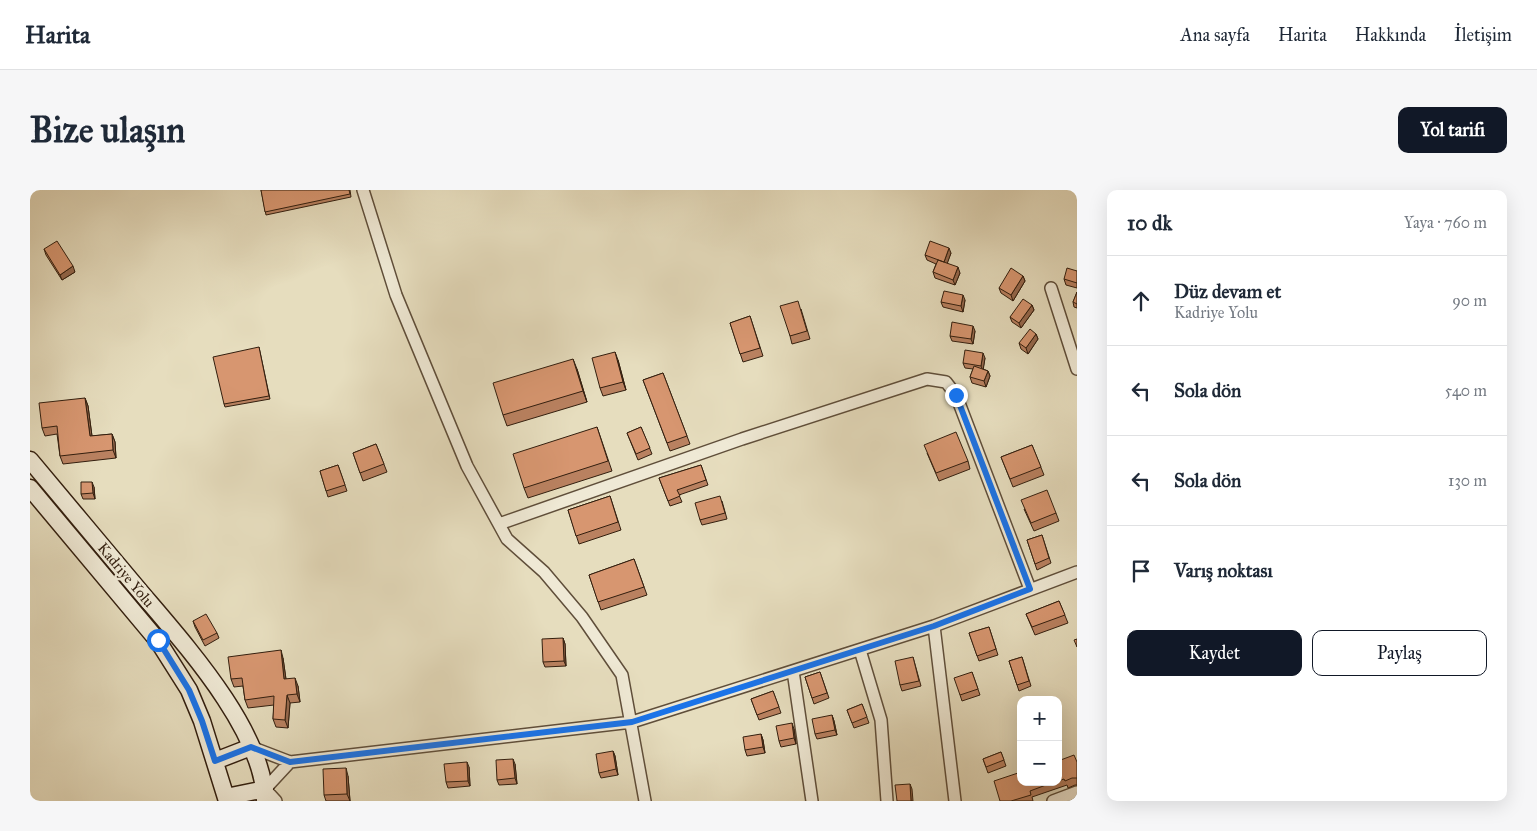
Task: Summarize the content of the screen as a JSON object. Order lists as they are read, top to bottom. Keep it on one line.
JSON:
{"streets":{"main road":["Kadriye Yolu"]},"page":{"header":"Harita","nav":["Ana sayfa","Harita","Hakkında","İletişim"],"buttons":["Yol tarifi",["Kaydet","Paylaş"]],"title":"Bize ulaşın","heading":["10 dk","Yaya · 760 m"],"list":[["Düz devam et","Kadriye Yolu","90 m"],["Sola dön","540 m"],["Sola dön","130 m"],"Varış noktası"],"map_buttons":["+","−"]}}
